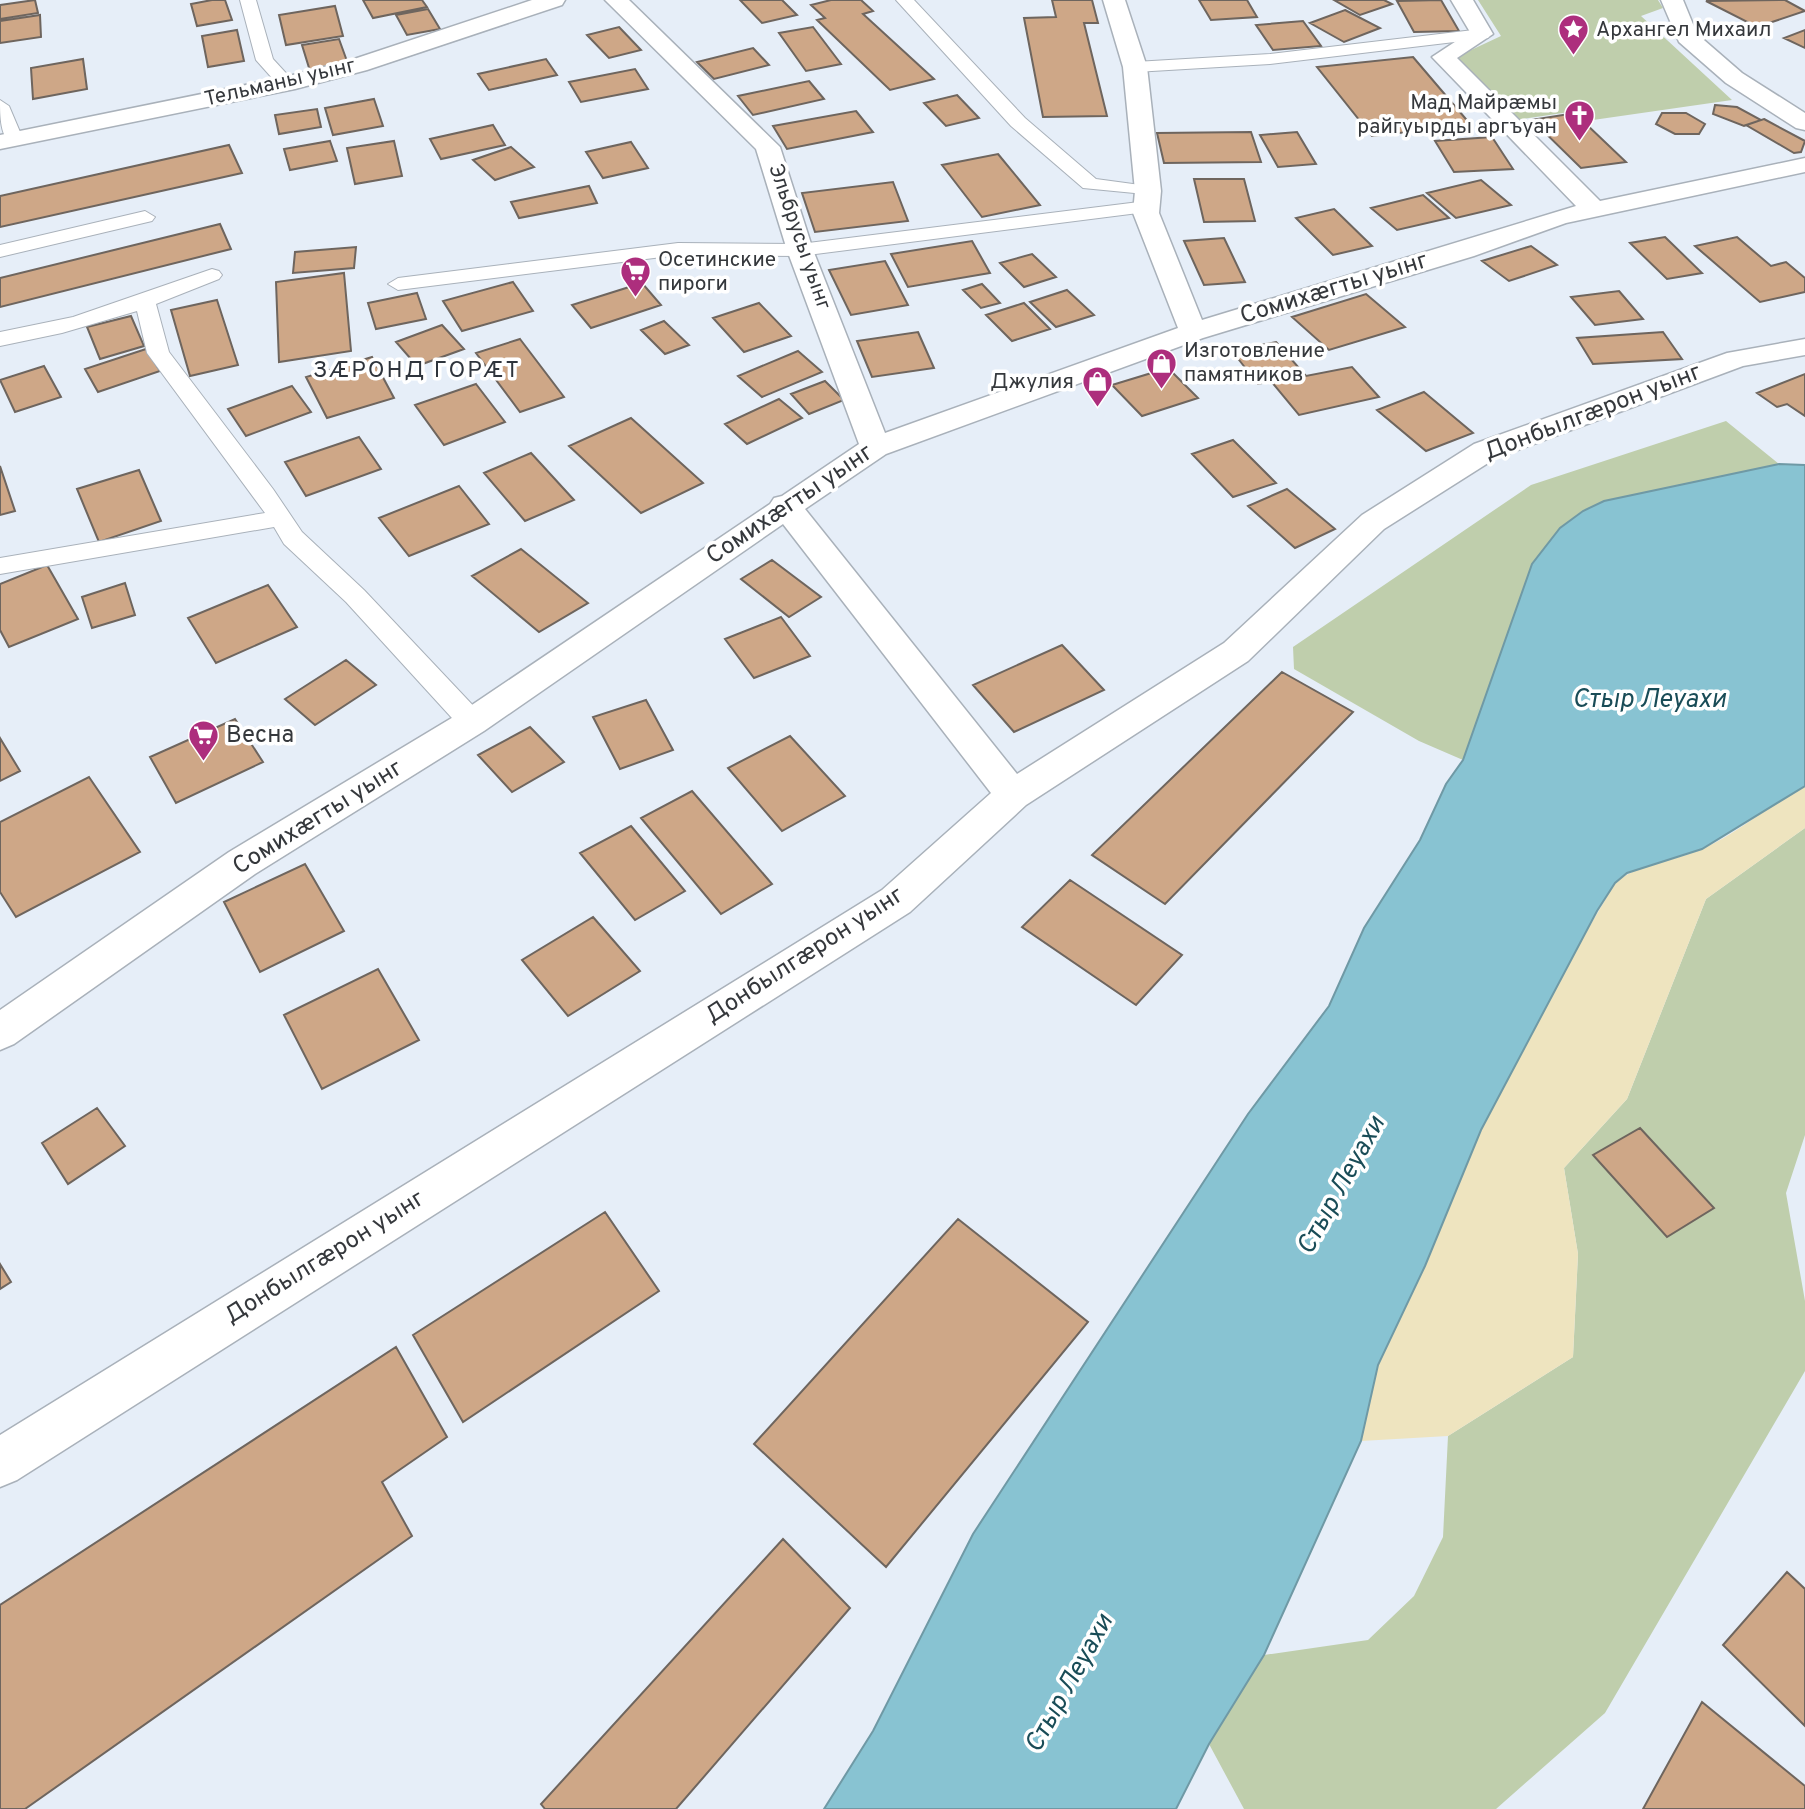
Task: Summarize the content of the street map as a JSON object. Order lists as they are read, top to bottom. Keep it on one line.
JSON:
{"streets":{"street":["Тельманы уынг","Эльбрусы уынг","Сомихæгты уынг","Донбылгæрон уынг"]},"crossings":[["Эльбрусы уынг","Сомихæгты уынг"]],"districts":["ЗÆРОНД ГОРÆТ"],"water":["Стыр Леуахи"],"places":{"place":["Архангел Михаил"],"church":["Мад Майрæмы райгуырды аргъуан"],"supermarket":["Осетинские пироги","Весна"],"shop":["Изготовление памятников","Джулия"]}}
